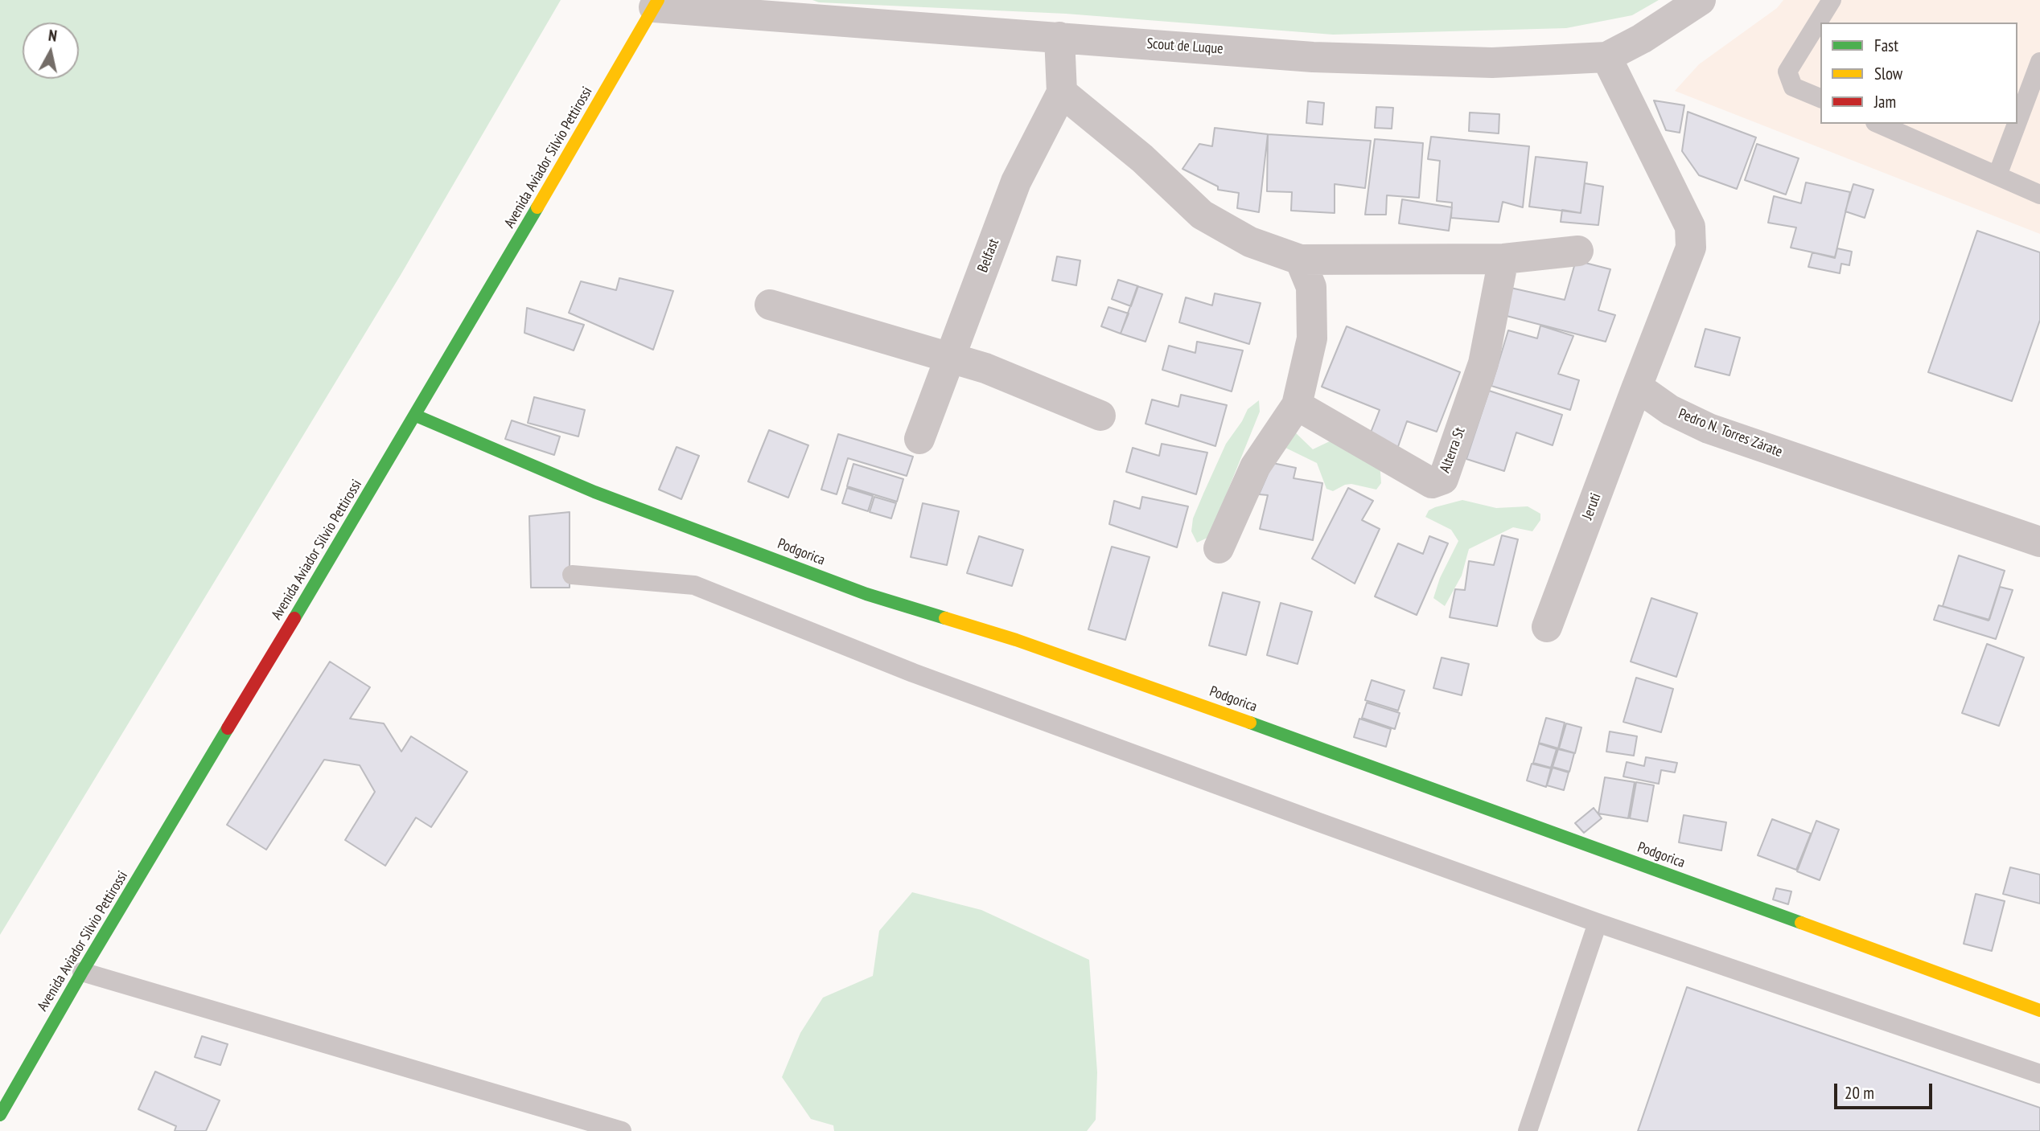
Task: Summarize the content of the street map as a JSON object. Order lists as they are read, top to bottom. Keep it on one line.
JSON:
{"streets":{"street":["Scout de Luque","Avenida Aviador Silvio Pettirossi","Belfast","Pedro N. Torres Zárate","Alterra St","Jeruti","Podgorica"]},"crossings":[["Scout de Luque","Avenida Aviador Silvio Pettirossi"],["Avenida Aviador Silvio Pettirossi","Podgorica"],["Pedro N. Torres Zárate","Jeruti"]],"legend":["Fast","Slow","Jam"],"scale_bar":"20 m","north":"top"}
